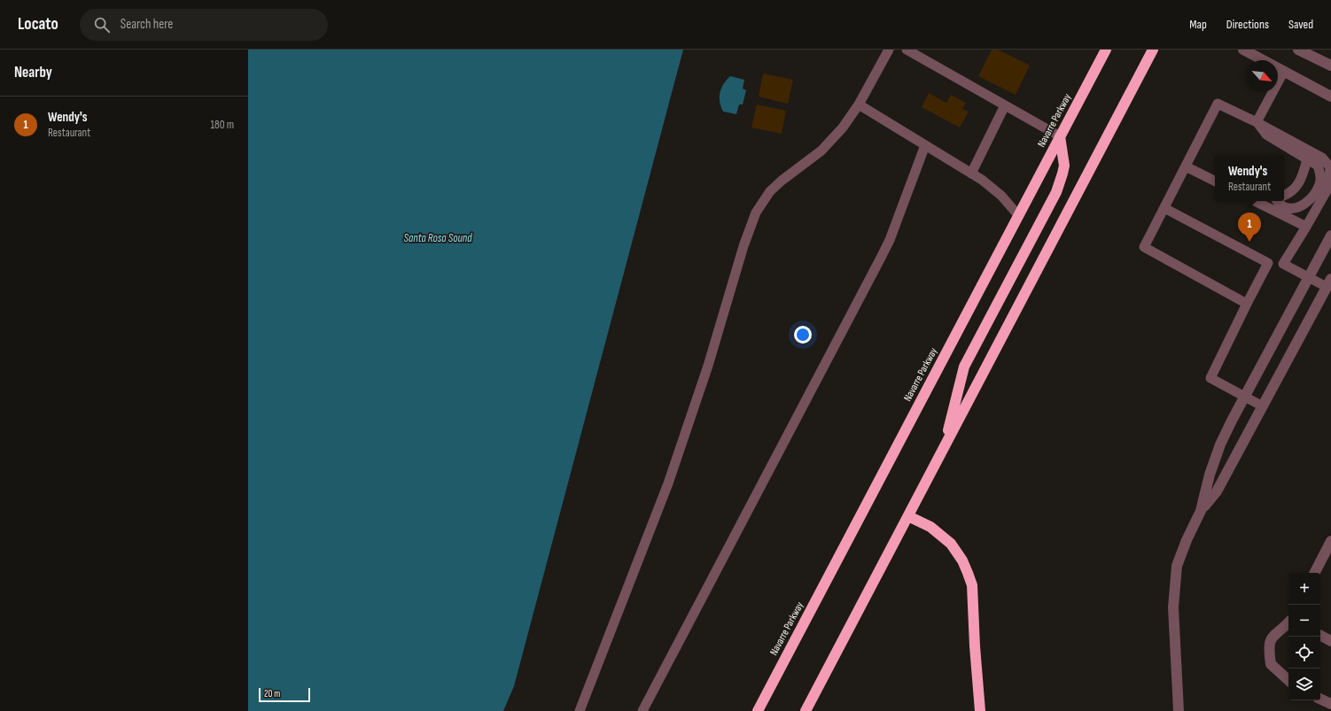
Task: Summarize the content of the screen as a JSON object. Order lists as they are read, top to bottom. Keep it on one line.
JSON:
{"streets":{"highway":["Navarre Parkway"]},"water":["Santa Rosa Sound"],"scale_bar":"20 m","north":"bottom right","page":{"header":"Locato","search":"Search here","nav":["Map","Directions","Saved"],"heading":"Nearby","list":[{"mark":"1","name":"Wendy's","note":"Restaurant","value":"180 m"}],"popup":["Wendy's","Restaurant"],"pins":"1","map_buttons":["+","−"],"scale":"20 m"}}
